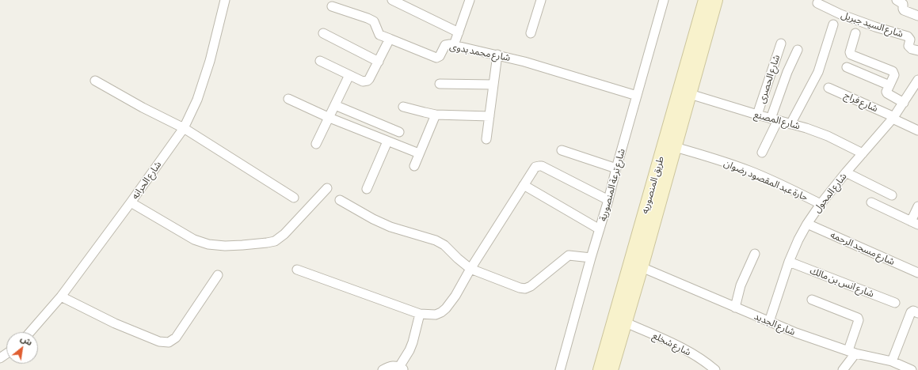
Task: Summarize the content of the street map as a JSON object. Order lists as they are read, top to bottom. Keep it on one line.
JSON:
{"streets":{"main road":["طريق المنصوريه"],"street":["شارع السيد جبريل","شارع محمد بدوى","شارع الحصرى","شارع فراج","شارع المصنع","شارع الحرانه","حارة عبد المقصود رضوان","شارع ترعة المنصورية","شارع المحول","شارع مسجد الرحمه","شارع انس بن مالك","شارع الجديد","شارع شخلع"]},"crossings":[["شارع محمد بدوى","شارع ترعة المنصورية"],["شارع الحصرى","شارع المصنع"],["شارع فراج","شارع المحول"],["شارع المصنع","طريق المنصوريه"],["شارع المصنع","شارع المحول"],["حارة عبد المقصود رضوان","طريق المنصوريه"],["حارة عبد المقصود رضوان","شارع المحول"],["طريق المنصوريه","شارع الجديد"],["طريق المنصوريه","شارع شخلع"],["شارع المحول","شارع مسجد الرحمه"],["شارع المحول","شارع انس بن مالك"],["شارع المحول","شارع الجديد"]],"north":"top right"}
